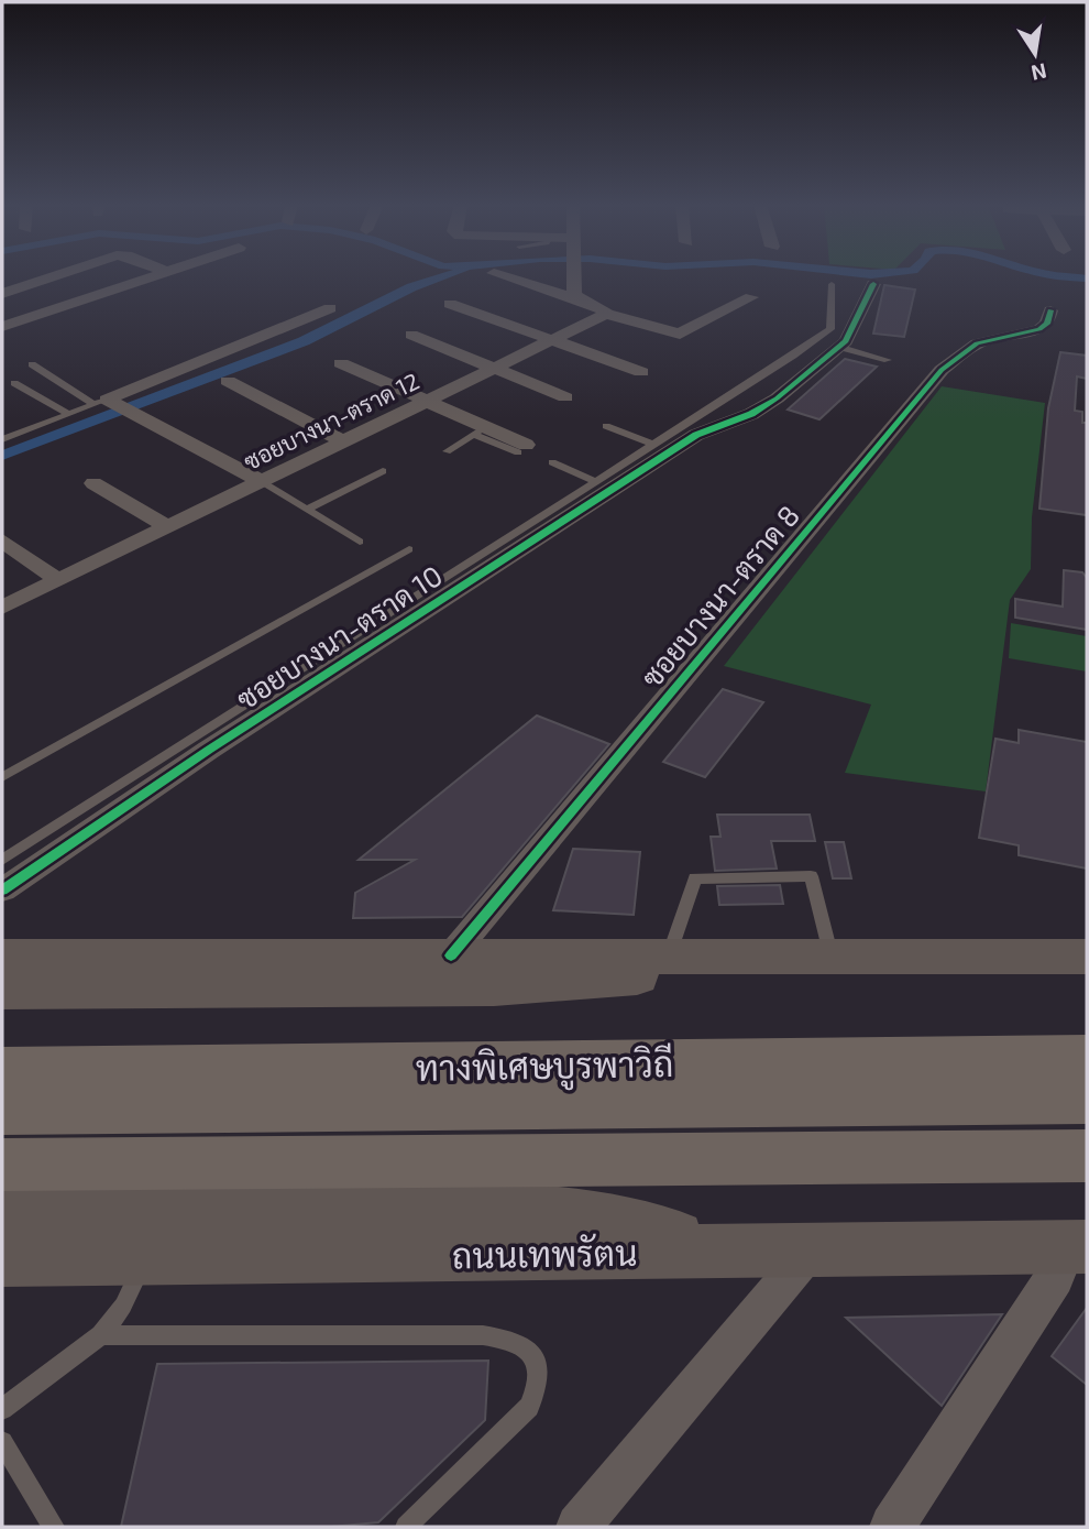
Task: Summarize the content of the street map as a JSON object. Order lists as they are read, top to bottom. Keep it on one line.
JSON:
{"streets":{"highway":["ทางพิเศษบูรพาวิถี"],"main road":["ถนนเทพรัตน"],"street":["ซอยบางนา-ตราด 12","ซอยบางนา-ตราด 8","ซอยบางนา-ตราด 10"]},"north":"bottom"}
